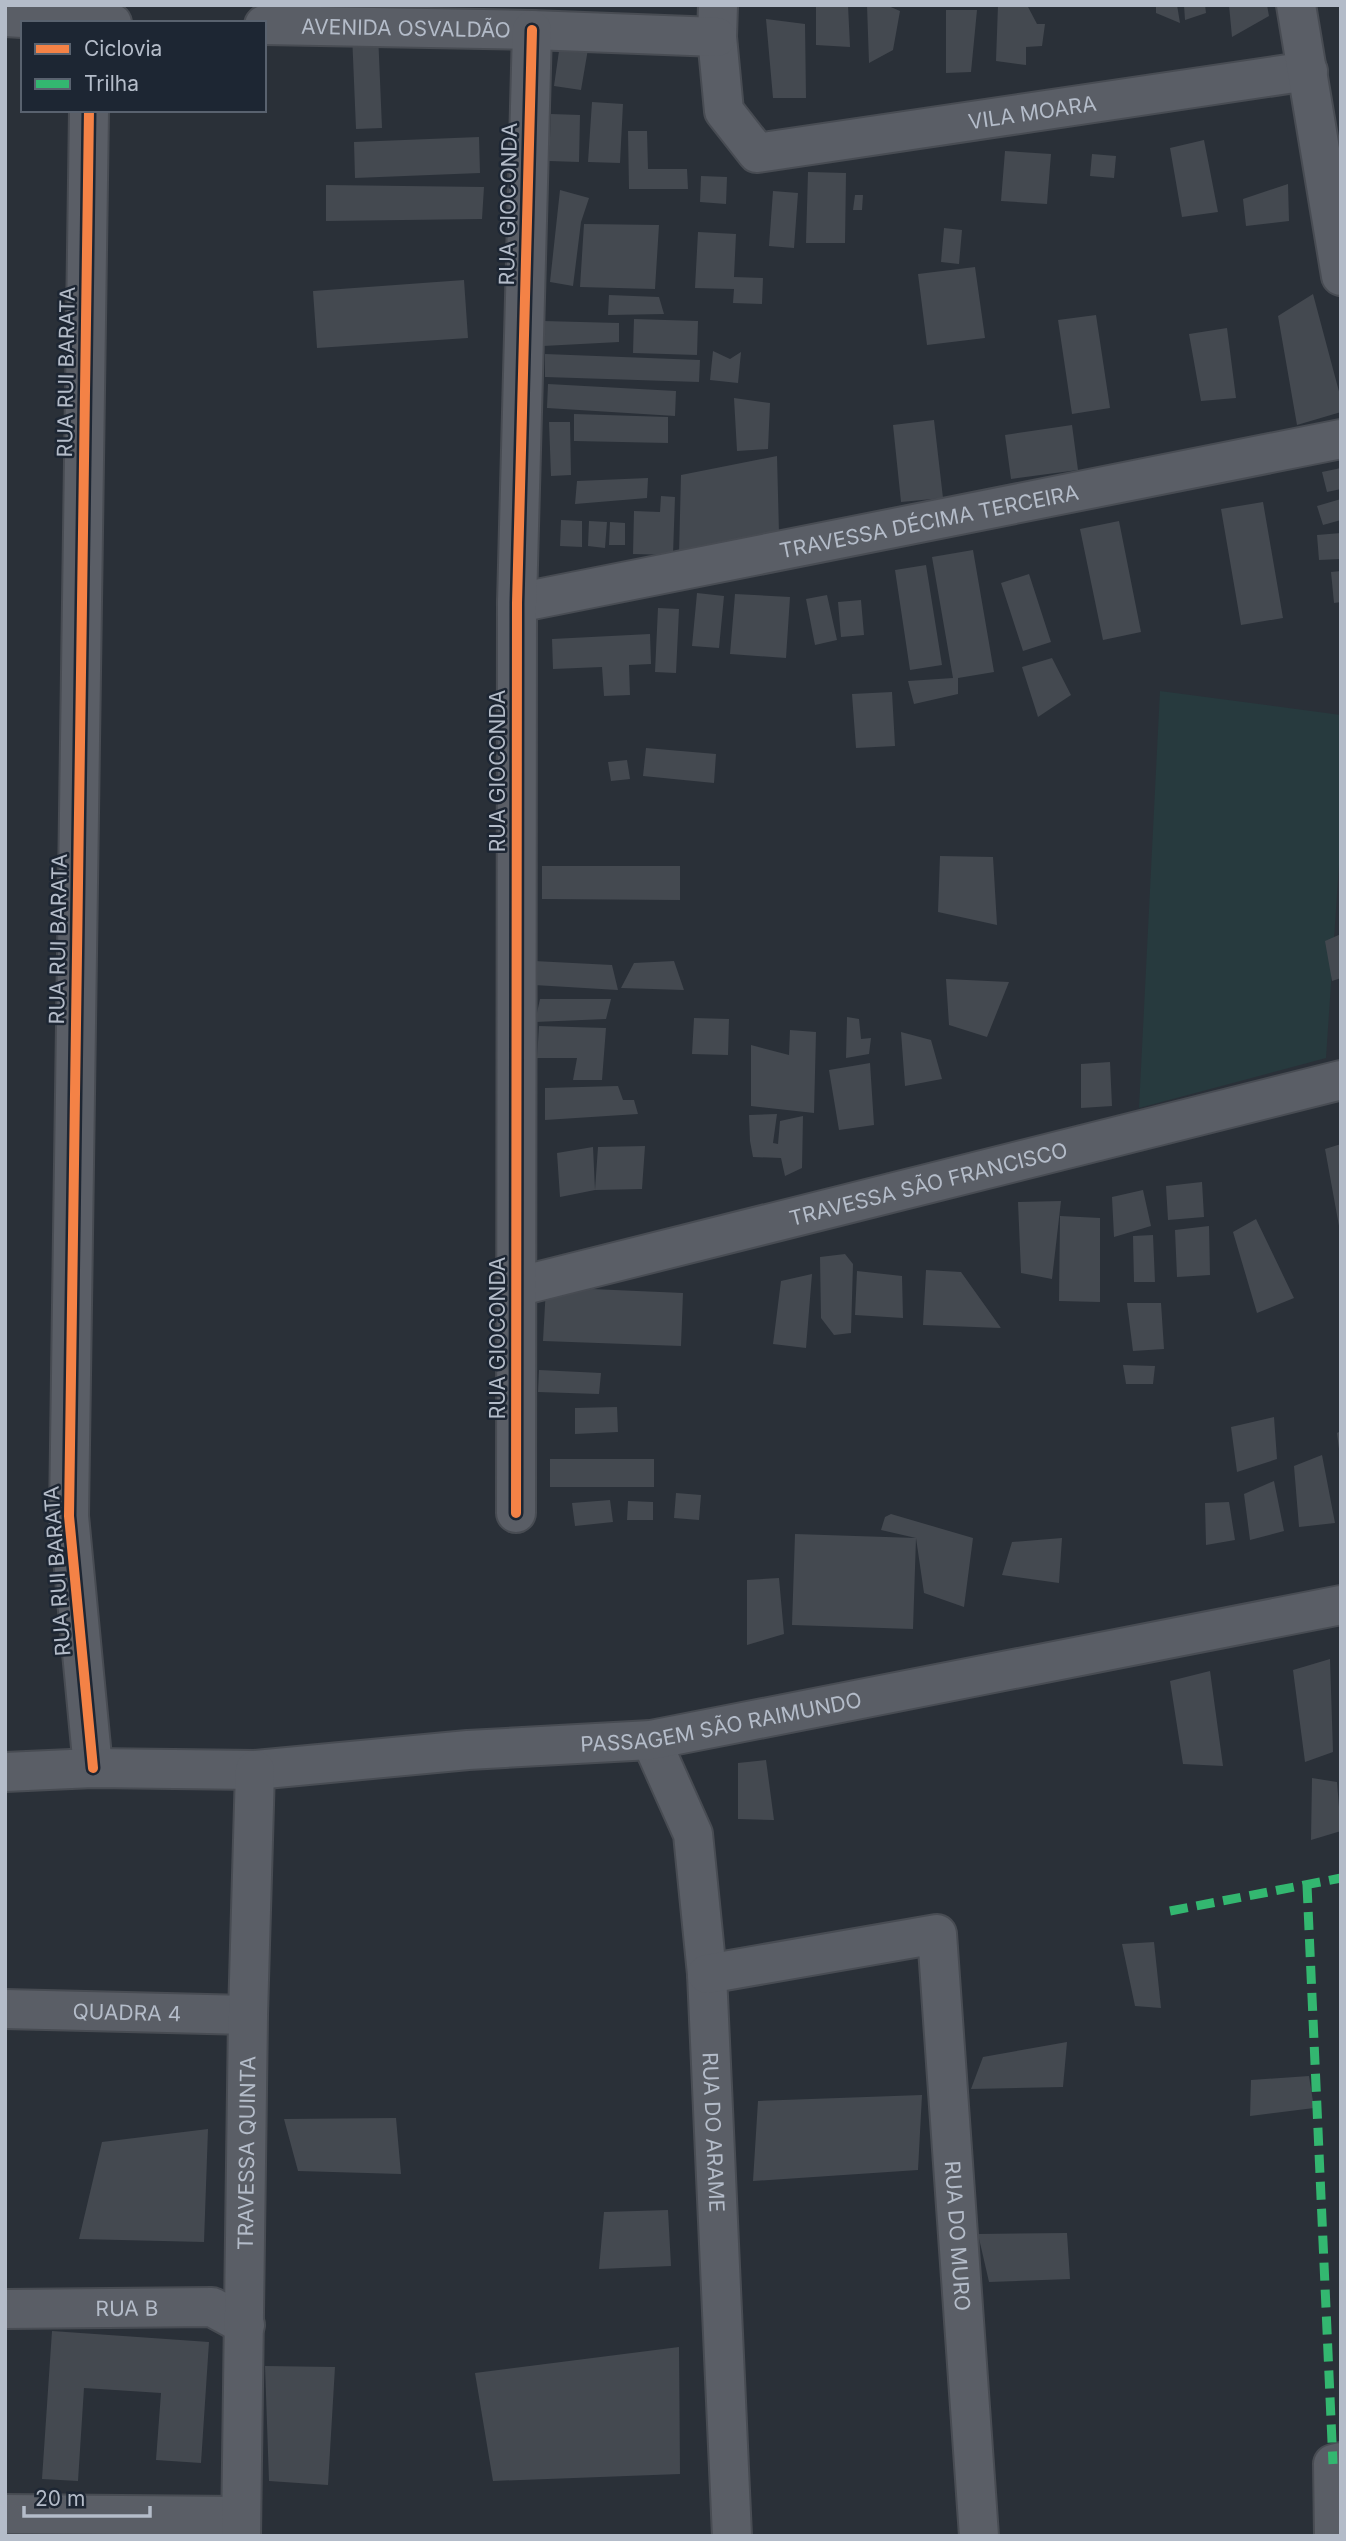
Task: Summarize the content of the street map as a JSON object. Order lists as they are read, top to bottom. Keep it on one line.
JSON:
{"streets":{"street":["AVENIDA OSVALDÃO","VILA MOARA","RUA GIOCONDA","RUA RUI BARATA","TRAVESSA DÉCIMA TERCEIRA","TRAVESSA SÃO FRANCISCO","PASSAGEM SÃO RAIMUNDO","QUADRA 4","RUA DO ARAME","TRAVESSA QUINTA","RUA DO MURO","RUA B"]},"crossings":[["AVENIDA OSVALDÃO","VILA MOARA"],["AVENIDA OSVALDÃO","RUA GIOCONDA"],["RUA GIOCONDA","TRAVESSA DÉCIMA TERCEIRA"],["RUA GIOCONDA","TRAVESSA SÃO FRANCISCO"],["RUA RUI BARATA","PASSAGEM SÃO RAIMUNDO"],["PASSAGEM SÃO RAIMUNDO","RUA DO ARAME"],["PASSAGEM SÃO RAIMUNDO","TRAVESSA QUINTA"],["QUADRA 4","TRAVESSA QUINTA"],["RUA DO ARAME","RUA DO MURO"],["TRAVESSA QUINTA","RUA B"]],"legend":["Ciclovia","Trilha"],"scale_bar":"20 m"}
